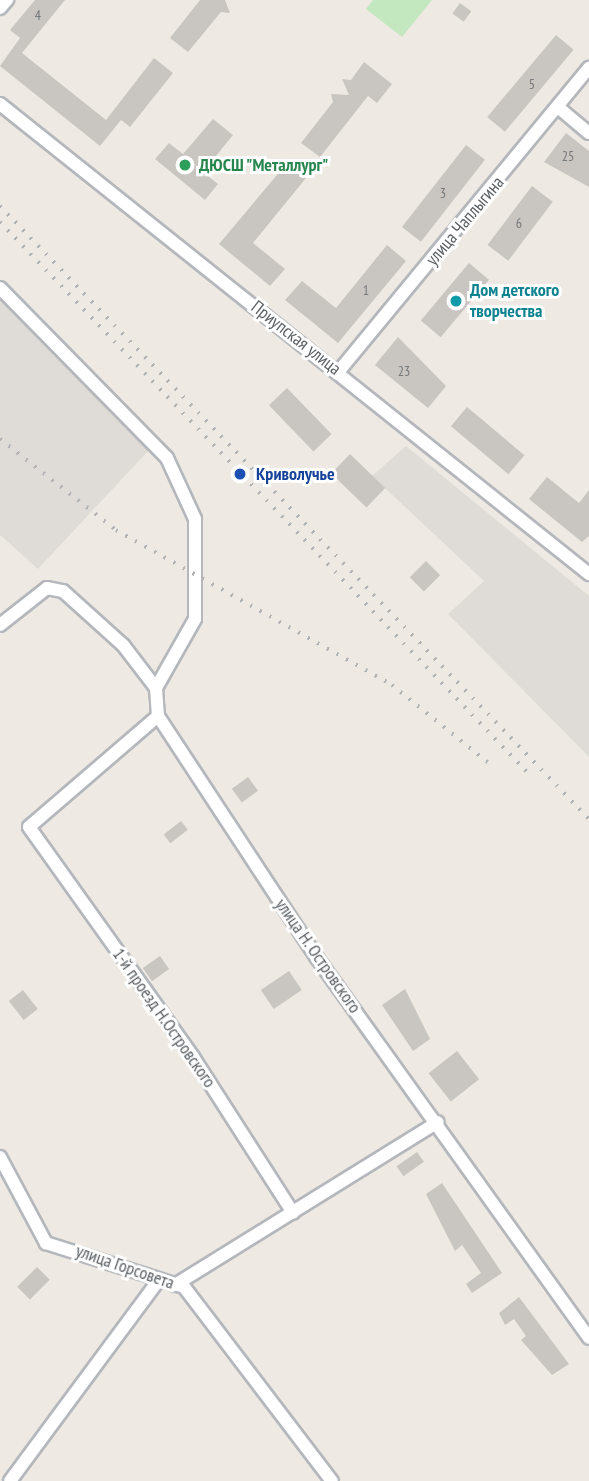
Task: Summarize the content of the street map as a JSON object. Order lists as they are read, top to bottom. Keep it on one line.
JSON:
{"streets":{"street":["улица Чаплыгина","Приупская улица","улица Н. Островского","1-й проезд Н.Островского","улица Горсовета"]},"crossings":[["улица Чаплыгина","Приупская улица"],["улица Н. Островского","1-й проезд Н.Островского"]],"places":["ДЮСШ \"Металлург\"","Дом детского творчества","Криволучье"],"house_numbers":["4","5","25","3","6","1","23"]}
